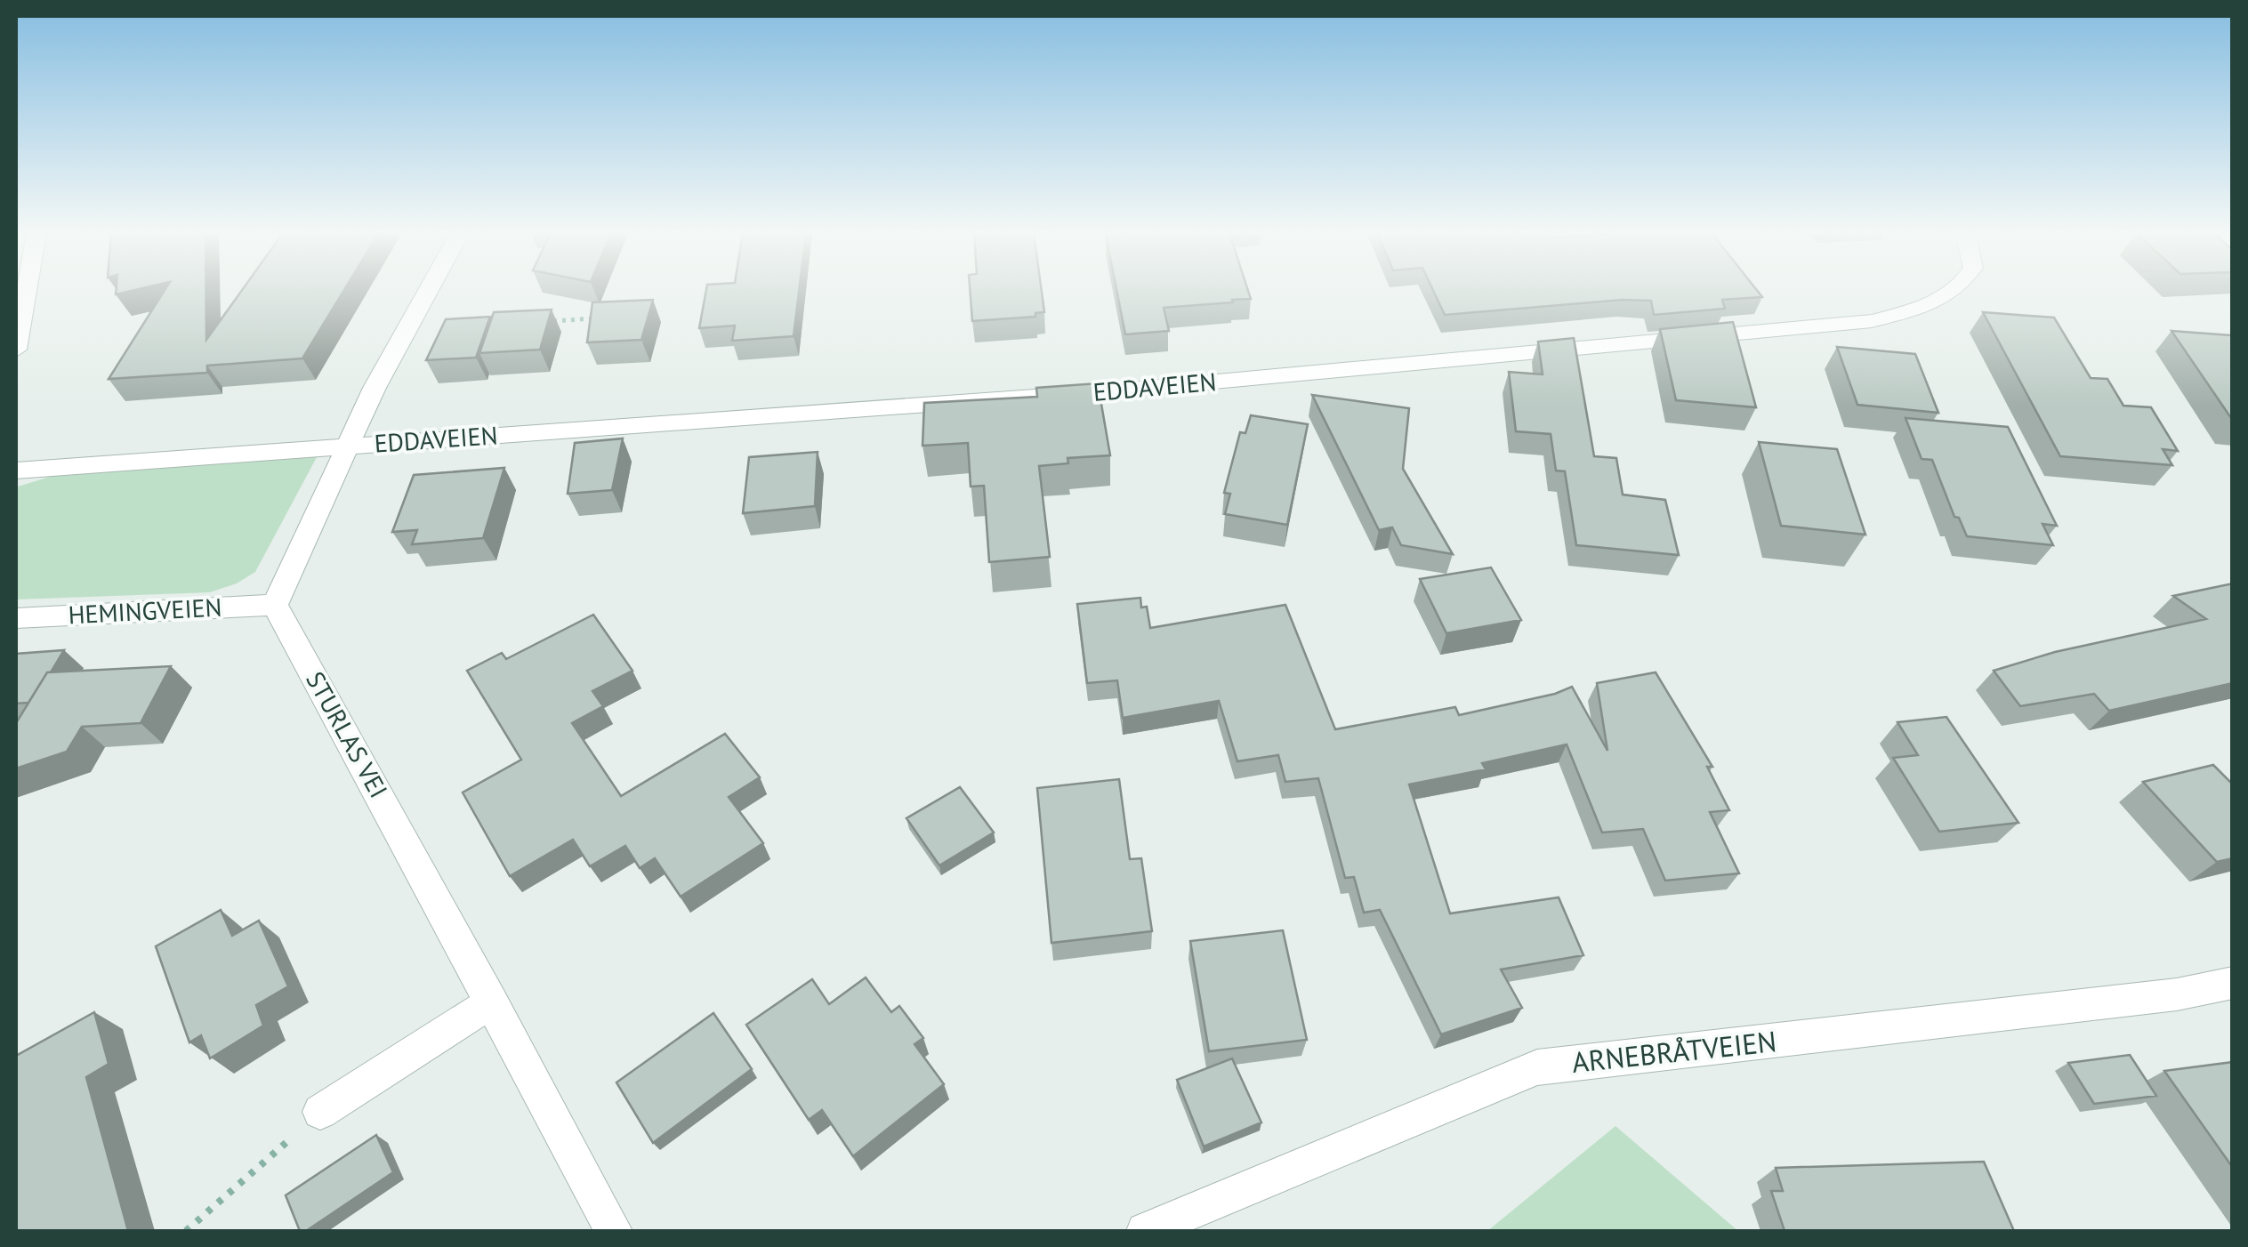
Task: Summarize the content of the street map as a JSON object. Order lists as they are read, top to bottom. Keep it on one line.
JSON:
{"streets":{"street":["EDDAVEIEN","HEMINGVEIEN","STURLAS VEI","ARNEBRÅTVEIEN"]},"crossings":[["HEMINGVEIEN","STURLAS VEI"]]}
